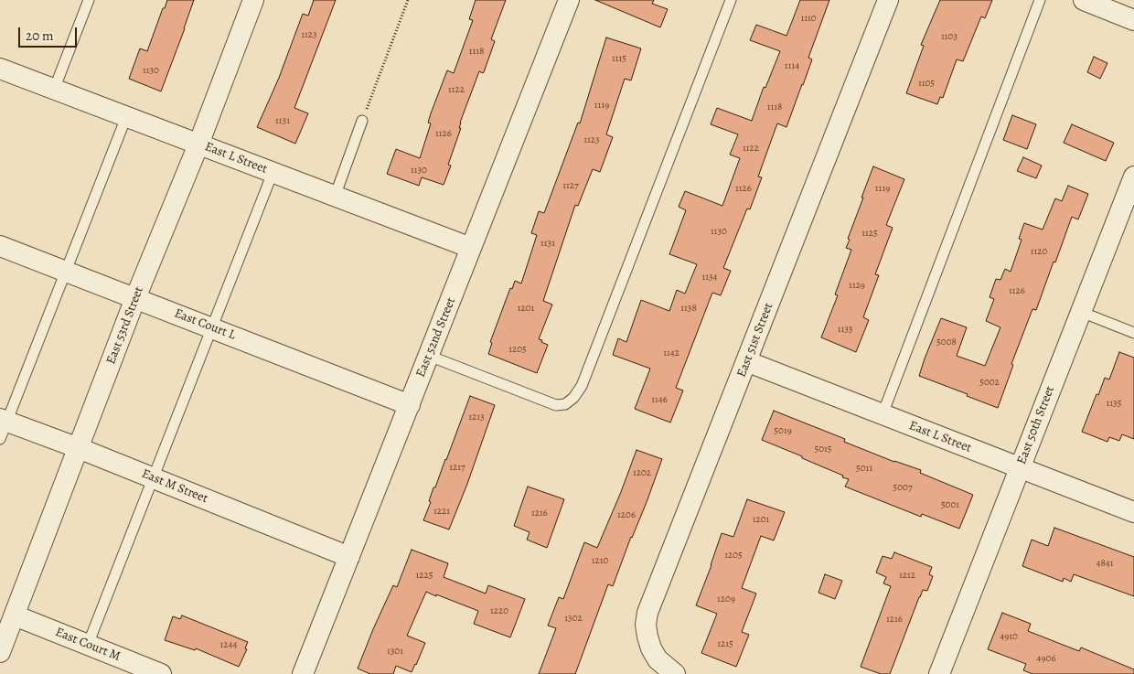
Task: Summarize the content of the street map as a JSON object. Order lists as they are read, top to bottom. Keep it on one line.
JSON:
{"streets":{"street":["East L Street","East Court L","East 53rd Street","East 52nd Street","East 51st Street","East 50th Street","East M Street","East Court M"]},"crossings":[["East L Street","East 53rd Street"],["East L Street","East 52nd Street"],["East L Street","East 51st Street"],["East L Street","East 50th Street"],["East Court L","East 53rd Street"],["East Court L","East 52nd Street"],["East 53rd Street","East M Street"],["East 53rd Street","East Court M"],["East 52nd Street","East M Street"]],"house_numbers":["1110","1123","1103","1118","1115","1114","1130","1105","1122","1119","1118","1131","1126","1123","1122","1130","1127","1126","1119","1130","1125","1131","1120","1134","1129","1126","1201","1138","1133","5008","1205","1142","5002","1146","1135","1213","5019","5015","1217","5011","1202","5007","5001","1221","1216","1206","1201","1205","1210","4841","1225","1212","1209","1220","1302","1216","4910","1215","1244","1301","4906"],"scale_bar":"20 m"}
